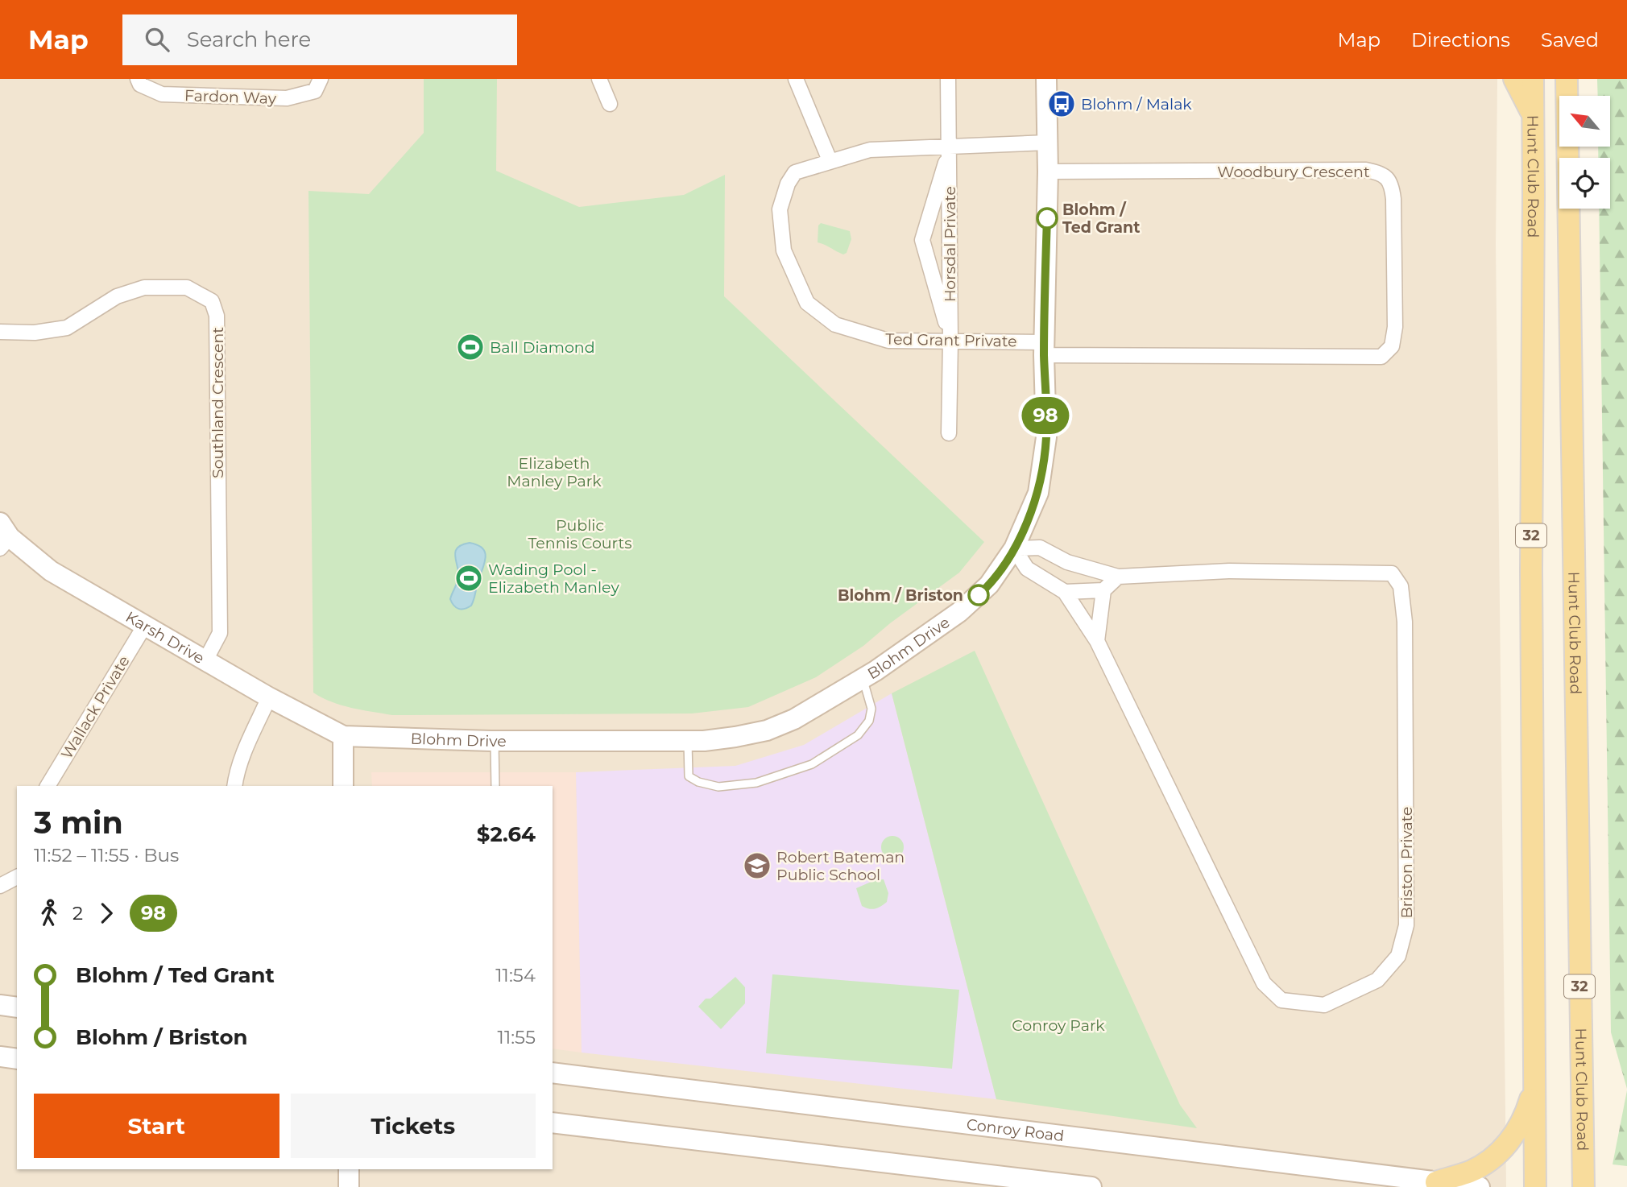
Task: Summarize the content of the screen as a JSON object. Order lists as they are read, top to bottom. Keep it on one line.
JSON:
{"streets":{"main road":["Hunt Club Road","32"],"street":["Fardon Way","Woodbury Crescent","Horsdal Private","Ted Grant Private","Southland Crescent","Karsh Drive","Blohm Drive","Wallack Private","Briston Private","Conroy Road"]},"crossings":[["Woodbury Crescent","Ted Grant Private"],["Woodbury Crescent","Blohm Drive"],["Horsdal Private","Ted Grant Private"],["Ted Grant Private","Blohm Drive"],["Southland Crescent","Karsh Drive"],["Karsh Drive","Blohm Drive"],["Karsh Drive","Wallack Private"],["Blohm Drive","Briston Private"]],"parks":["Elizabeth Manley Park","Public Tennis Courts","Conroy Park"],"places":{"bus stop":["Blohm / Malak"],"other":["Blohm / Ted Grant","Blohm / Briston"],"sports":["Ball Diamond","Wading Pool - Elizabeth Manley"],"school or university":["Robert Bateman Public School"]},"lines":["bus line 98"],"north":"top left","page":{"header":"Map","search":"Search here","nav":["Map","Directions","Saved"],"on_map":"98","heading":["3 min","11:52 – 11:55 · Bus","$2.64"],"legs":["2","98"],"list":[{"name":"Blohm / Ted Grant","value":"11:54"},{"name":"Blohm / Briston","value":"11:55"}],"buttons":["Start","Tickets"]}}
